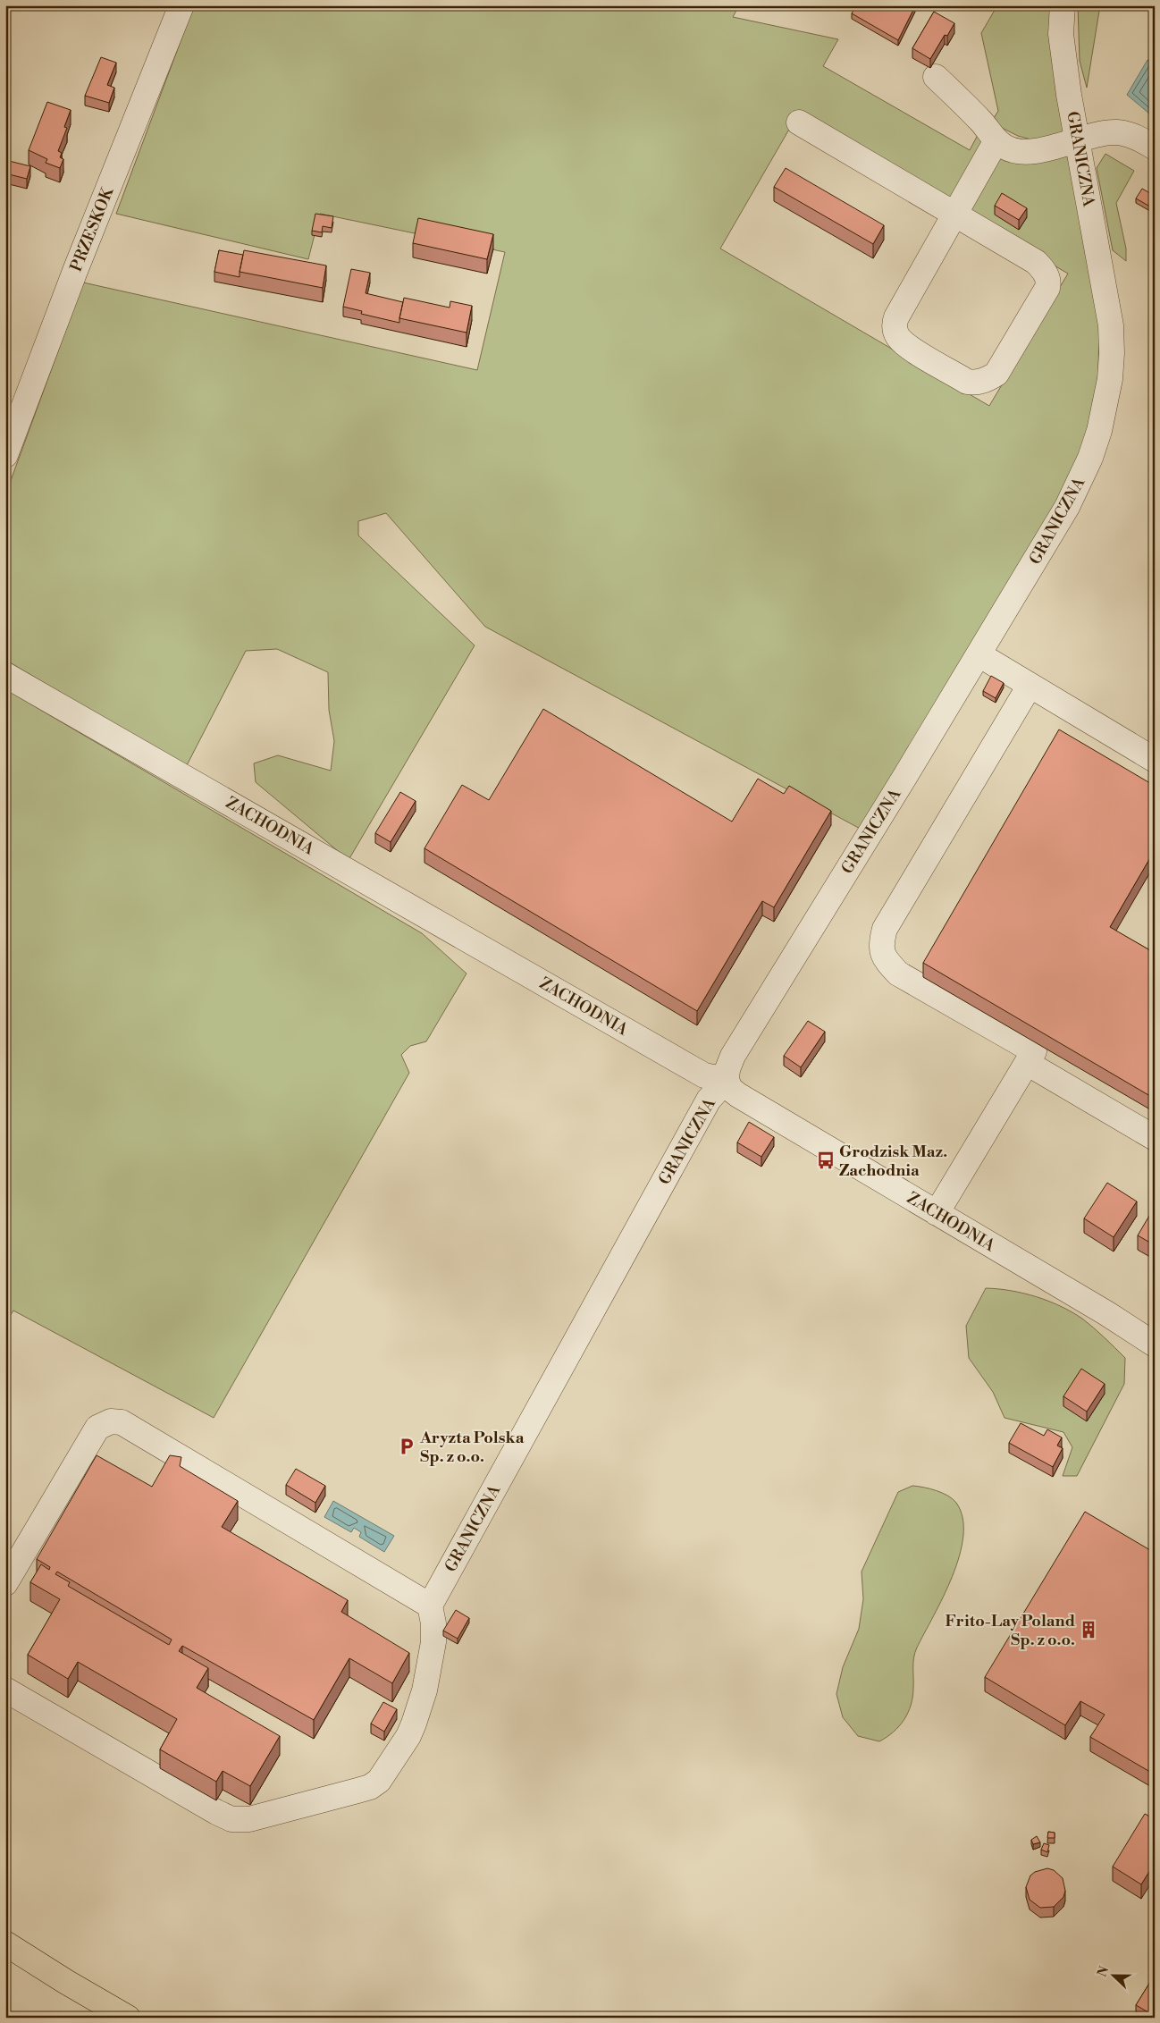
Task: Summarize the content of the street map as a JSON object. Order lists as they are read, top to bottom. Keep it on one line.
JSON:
{"streets":{"street":["GRANICZNA","PRZESKOK","ZACHODNIA"]},"crossings":[["GRANICZNA","ZACHODNIA"]],"places":{"bus stop":["Grodzisk Maz. Zachodnia"],"parking":["Aryzta Polska Sp. z o.o."],"building":["Frito-Lay Poland Sp. z o.o."]},"north":"left"}
